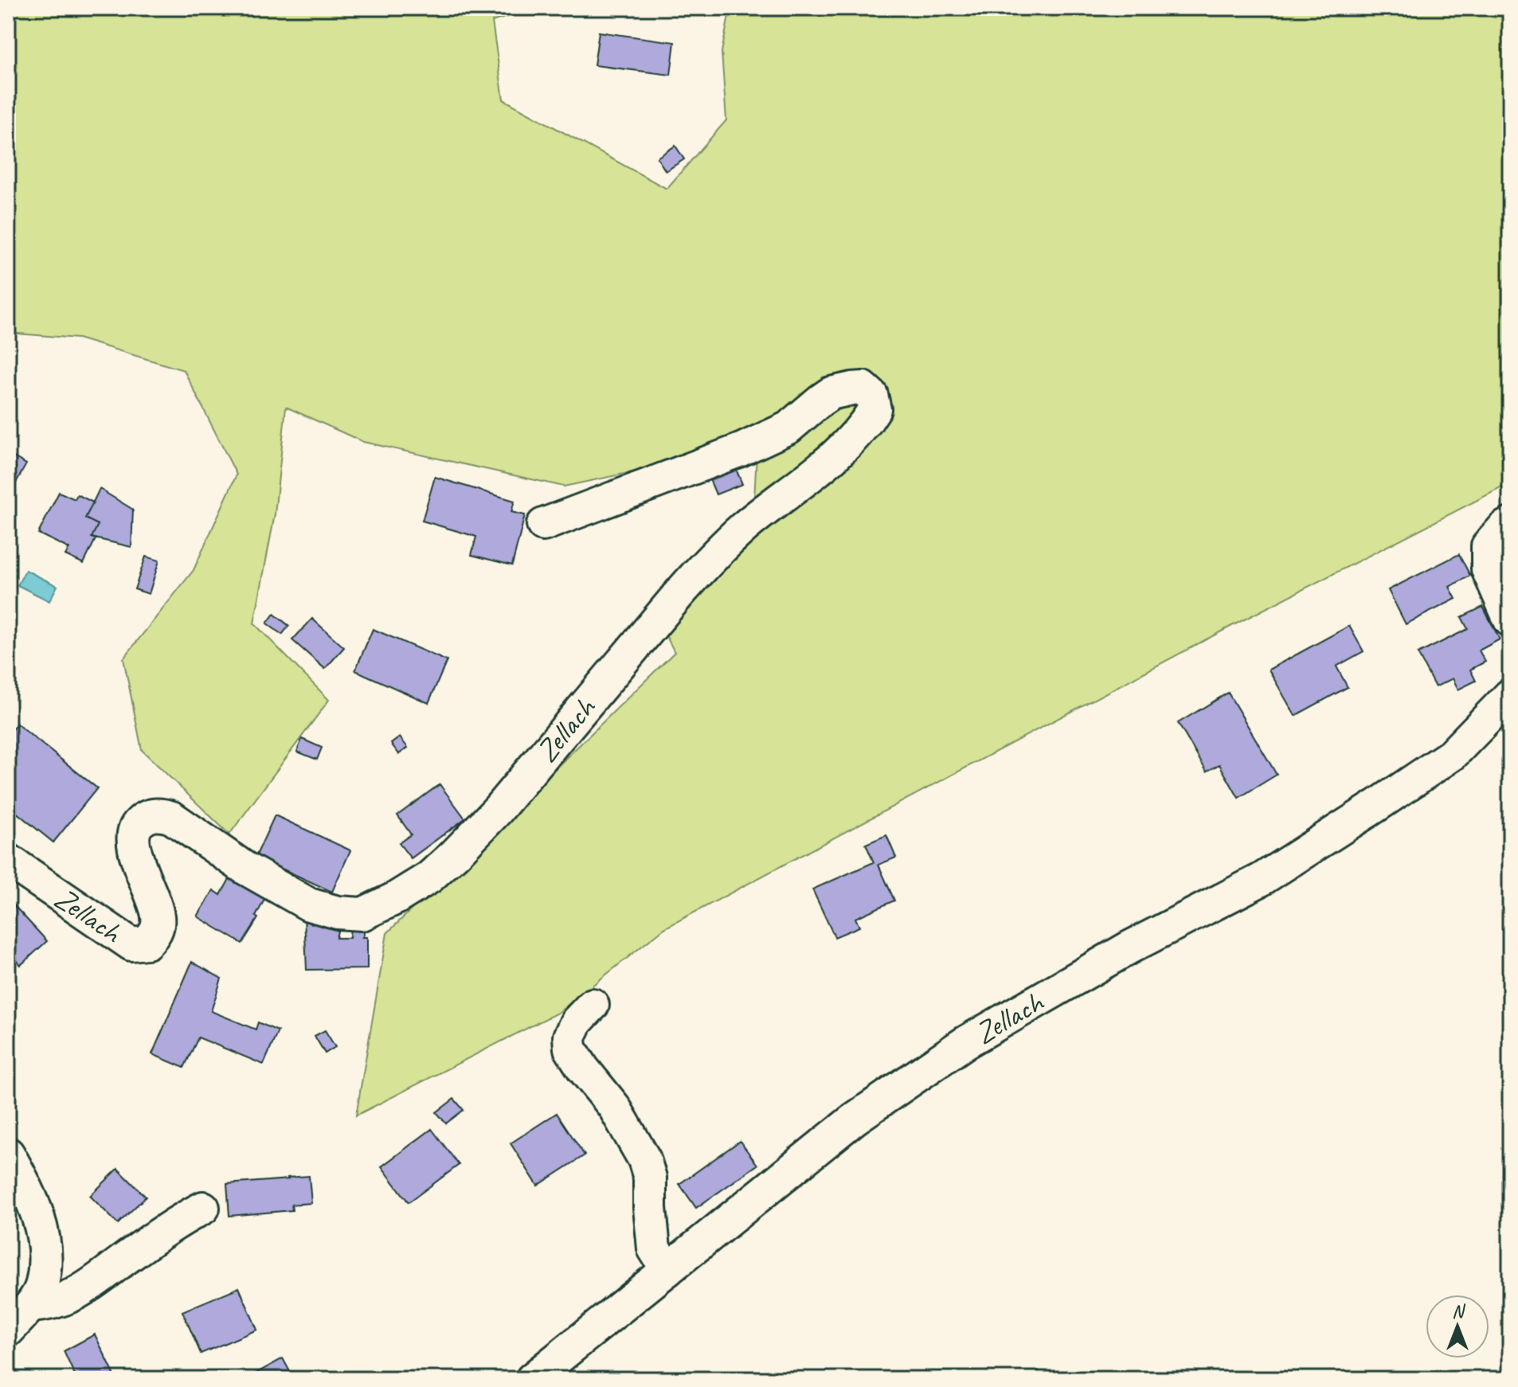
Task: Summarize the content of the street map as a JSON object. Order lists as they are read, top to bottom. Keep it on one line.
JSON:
{"streets":{"street":["Zellach"]},"north":"top"}
